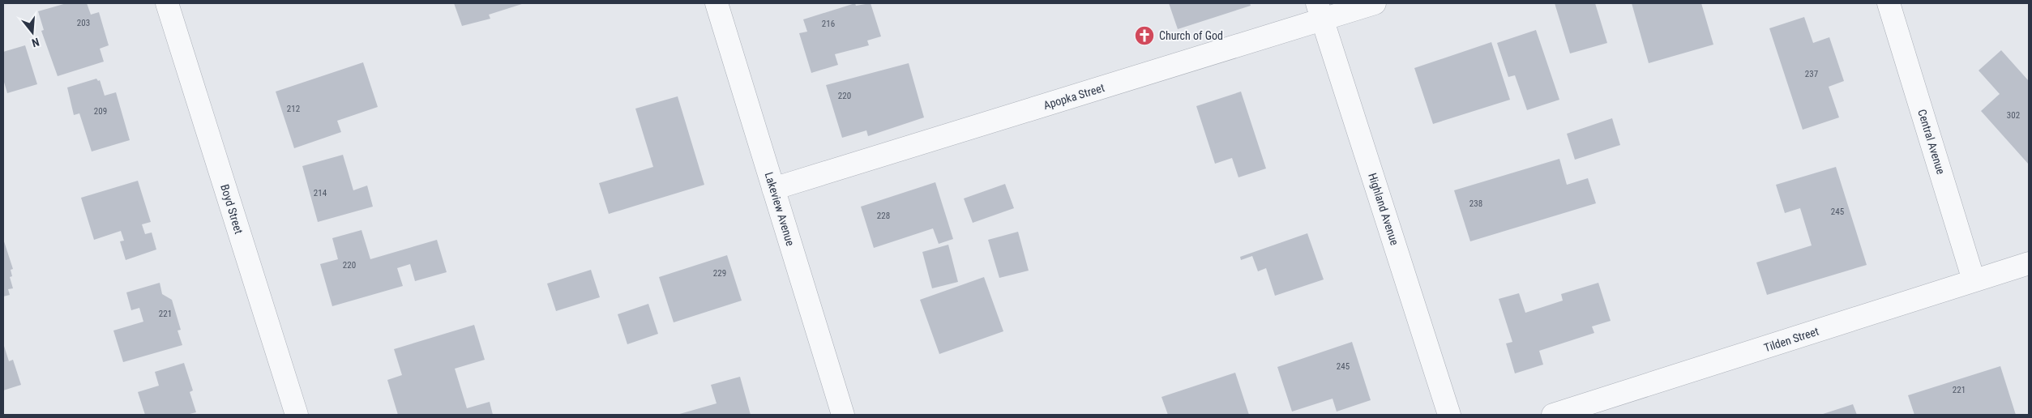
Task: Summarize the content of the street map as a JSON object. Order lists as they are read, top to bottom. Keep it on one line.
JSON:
{"streets":{"street":["Apopka Street","Central Avenue","Boyd Street","Lakeview Avenue","Highland Avenue","Tilden Street"]},"crossings":[["Apopka Street","Lakeview Avenue"],["Apopka Street","Highland Avenue"],["Central Avenue","Tilden Street"]],"places":{"church":["Church of God"]},"house_numbers":["203","216","237","220","212","209","302","214","238","245","228","220","229","221","245","221"],"north":"bottom"}
